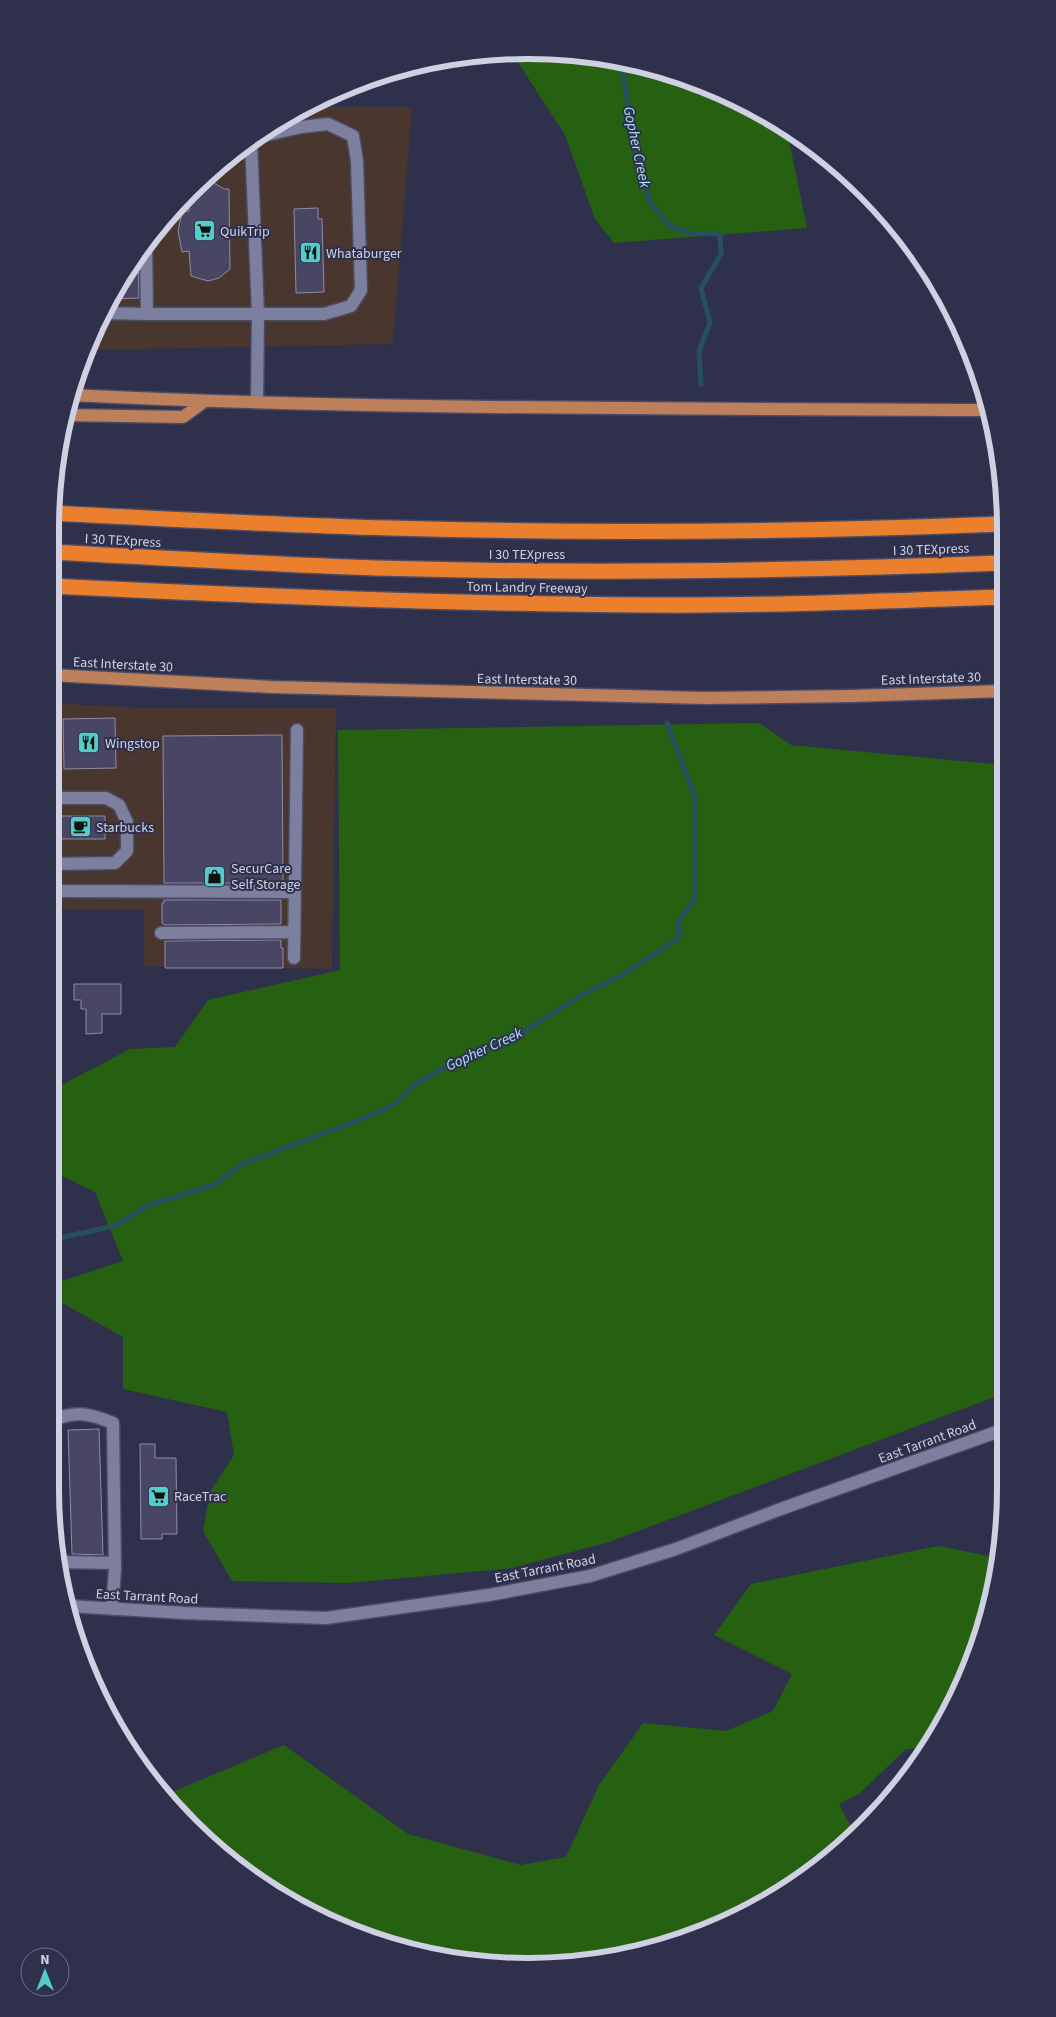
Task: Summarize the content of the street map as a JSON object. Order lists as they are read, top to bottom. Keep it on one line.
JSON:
{"streets":{"highway":["I 30 TEXpress","Tom Landry Freeway"],"main road":["East Interstate 30"],"street":["East Tarrant Road"]},"water":["Gopher Creek"],"places":{"supermarket":["QuikTrip","RaceTrac"],"restaurant":["Whataburger","Wingstop"],"cafe":["Starbucks"],"shop":["SecurCare Self Storage"]},"north":"top"}
